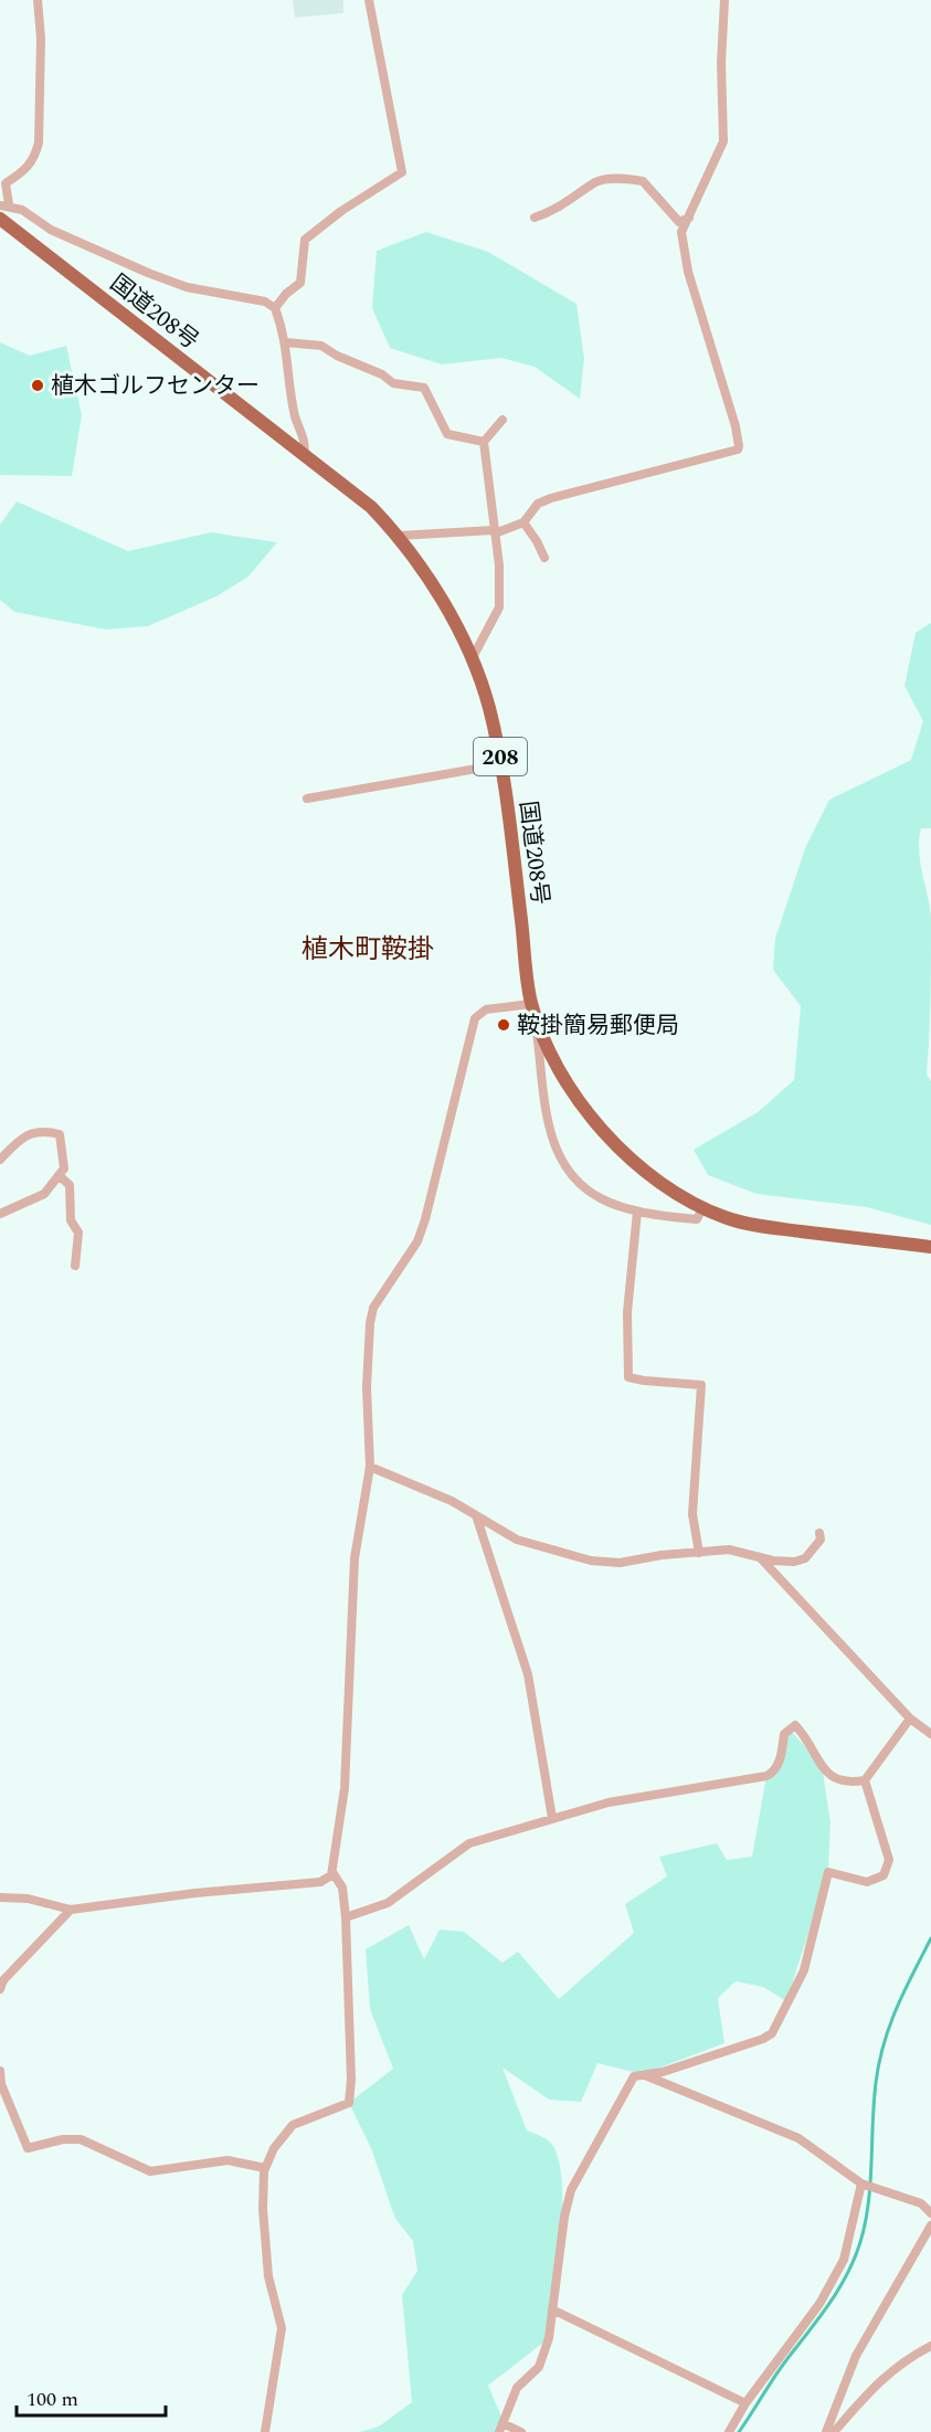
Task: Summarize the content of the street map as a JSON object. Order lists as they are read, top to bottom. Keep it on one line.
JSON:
{"streets":{"highway":["国道208号","208"]},"districts":["植木町鞍掛"],"places":["植木ゴルフセンター","鞍掛簡易郵便局"],"scale_bar":"100 m"}
